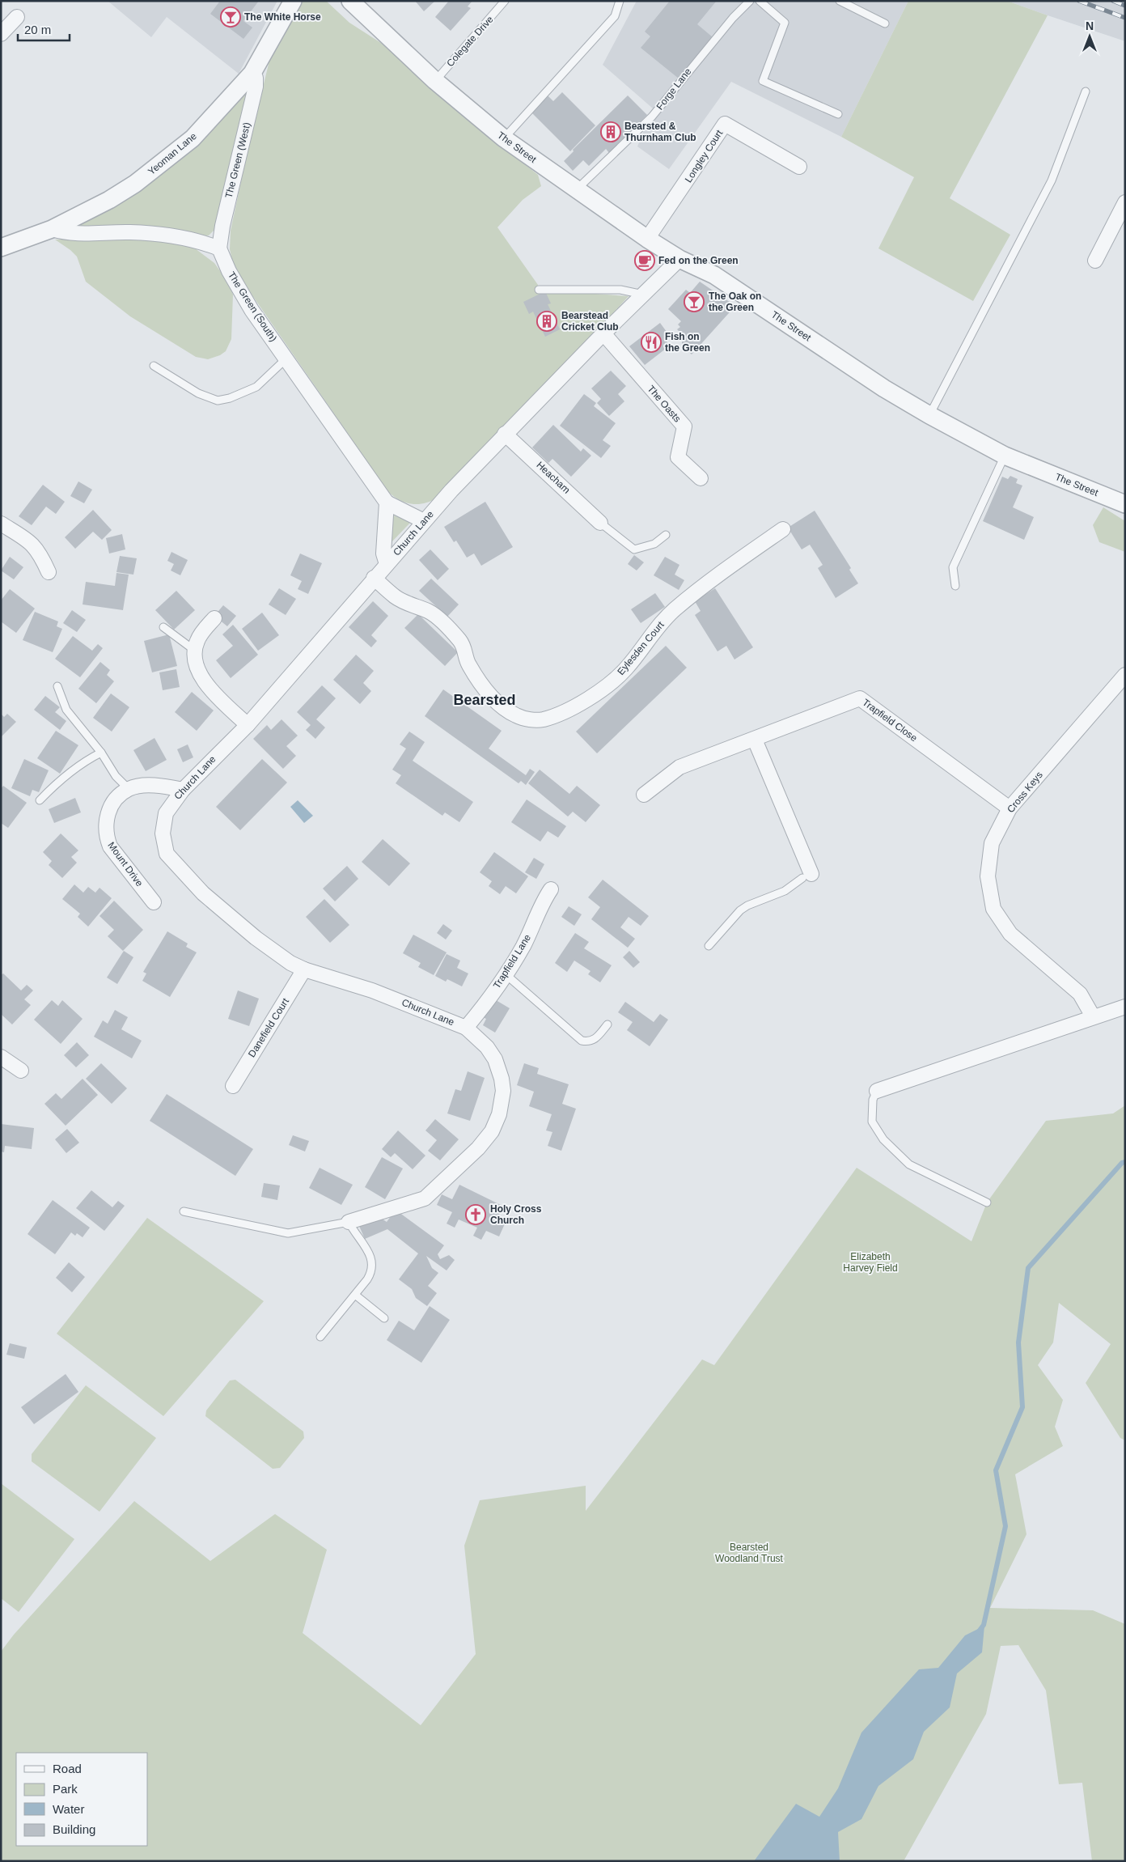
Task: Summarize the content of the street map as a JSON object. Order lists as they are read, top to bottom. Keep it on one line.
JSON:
{"streets":{"street":["The Street","Yeoman Lane","Longley Court","The Green (West)","The Green (South)","The Oasts","Heacham","Church Lane","Eylesden Court","Trapfield Close","Cross Keys","Mount Drive","Trapfield Lane","Danefield Court"],"lane":["Colegate Drive","Forge Lane"]},"crossings":[["Colegate Drive","The Street"],["Forge Lane","The Street"],["The Street","Longley Court"],["The Street","Church Lane"],["Yeoman Lane","The Green (West)"],["The Green (West)","The Green (South)"],["The Green (South)","Church Lane"],["The Oasts","Church Lane"],["Heacham","Church Lane"],["Church Lane","Eylesden Court"],["Church Lane","Trapfield Lane"],["Church Lane","Danefield Court"],["Trapfield Close","Cross Keys"]],"districts":["Bearsted"],"parks":["Elizabeth Harvey Field","Bearsted Woodland Trust"],"places":{"bar":["The White Horse","The Oak on the Green"],"building":["Bearsted & Thurnham Club","Bearstead Cricket Club"],"cafe":["Fed on the Green"],"restaurant":["Fish on the Green"],"church":["Holy Cross Church"]},"legend":["Road","Park","Water","Building"],"scale_bar":"20 m","north":"top"}
